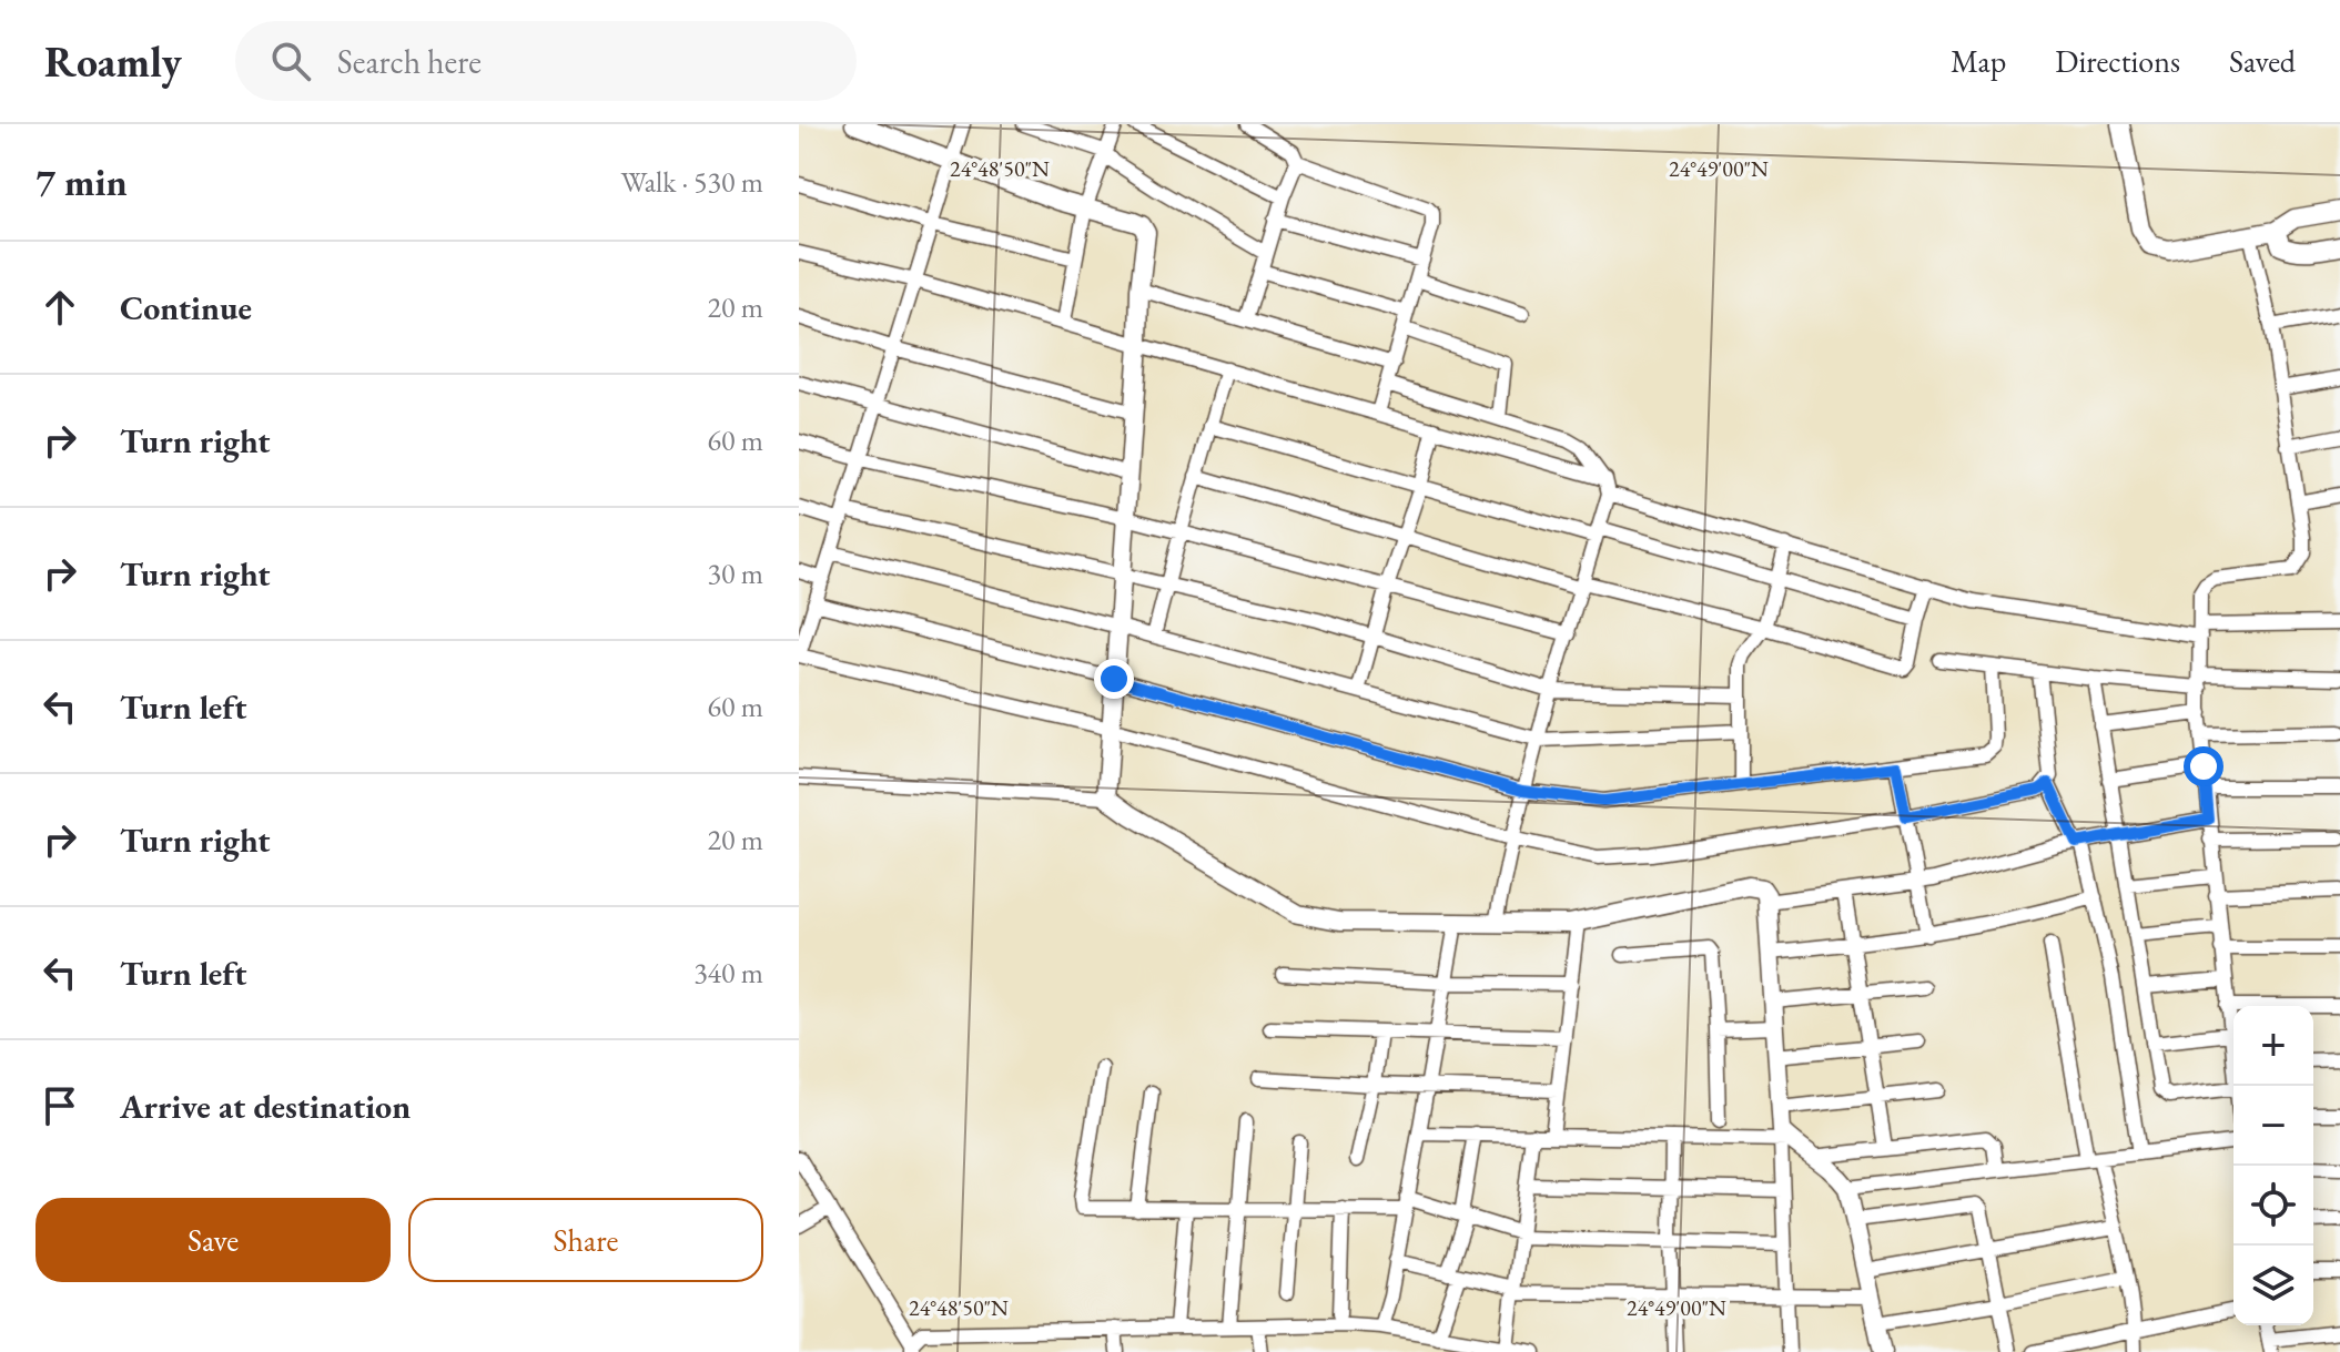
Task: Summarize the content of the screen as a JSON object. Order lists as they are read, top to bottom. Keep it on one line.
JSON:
{"page":{"header":"Roamly","search":"Search here","nav":["Map","Directions","Saved"],"heading":["7 min","Walk · 530 m"],"list":[["Continue","20 m"],["Turn right","60 m"],["Turn right","30 m"],["Turn left","60 m"],["Turn right","20 m"],["Turn left","340 m"],"Arrive at destination"],"map_buttons":["+","−"],"buttons":["Save","Share"]},"coordinates":["24°48'50\"N","24°49'00\"N"]}
